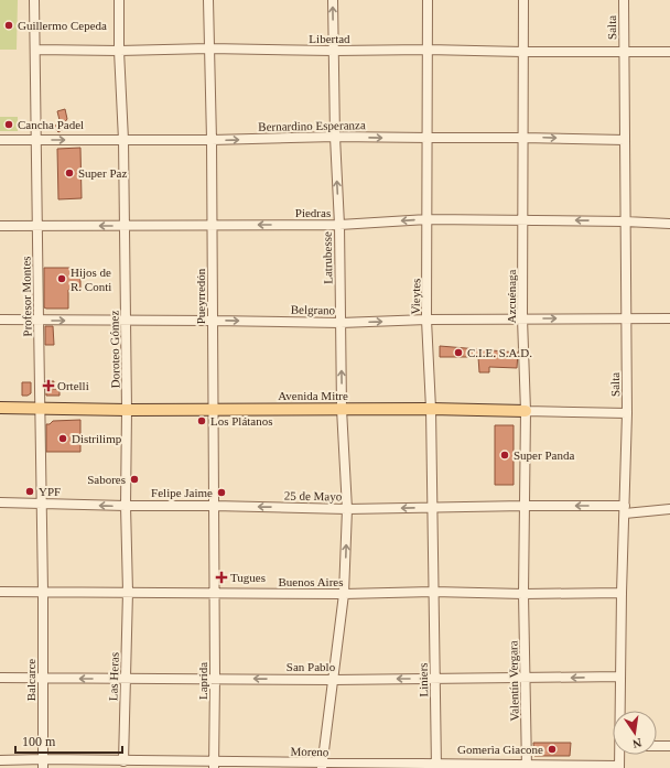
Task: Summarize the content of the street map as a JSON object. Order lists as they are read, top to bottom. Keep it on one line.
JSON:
{"streets":{"main road":["Avenida Mitre"],"street":["Salta","Libertad","Bernardino Esperanza","Piedras","Latrubesse","Profesor Montes","Pueyrredón","Vieytes","Azcuénaga","Belgrano","Doroteo Gómez","25 de Mayo","Buenos Aires","San Pablo","Las Heras","Balcarce","Liniers","Laprida","Valentín Vergara","Moreno"]},"crossings":[["Salta","Libertad"],["Salta","Bernardino Esperanza"],["Salta","Piedras"],["Salta","Belgrano"],["Salta","Avenida Mitre"],["Salta","25 de Mayo"],["Salta","Buenos Aires"],["Salta","San Pablo"],["Salta","Moreno"],["Libertad","Latrubesse"],["Libertad","Profesor Montes"],["Libertad","Pueyrredón"],["Libertad","Vieytes"],["Libertad","Azcuénaga"],["Libertad","Doroteo Gómez"],["Bernardino Esperanza","Latrubesse"],["Bernardino Esperanza","Profesor Montes"],["Bernardino Esperanza","Pueyrredón"],["Bernardino Esperanza","Vieytes"],["Bernardino Esperanza","Azcuénaga"],["Bernardino Esperanza","Doroteo Gómez"],["Piedras","Latrubesse"],["Piedras","Profesor Montes"],["Piedras","Pueyrredón"],["Piedras","Vieytes"],["Piedras","Azcuénaga"],["Piedras","Doroteo Gómez"],["Latrubesse","Belgrano"],["Latrubesse","Avenida Mitre"],["Latrubesse","25 de Mayo"],["Latrubesse","Buenos Aires"],["Latrubesse","San Pablo"],["Latrubesse","Moreno"],["Profesor Montes","Belgrano"],["Profesor Montes","Avenida Mitre"],["Profesor Montes","25 de Mayo"],["Profesor Montes","Buenos Aires"],["Profesor Montes","Balcarce"],["Pueyrredón","Belgrano"],["Pueyrredón","Avenida Mitre"],["Pueyrredón","25 de Mayo"],["Pueyrredón","Buenos Aires"],["Pueyrredón","Laprida"],["Vieytes","Belgrano"],["Vieytes","Avenida Mitre"],["Vieytes","25 de Mayo"],["Vieytes","Buenos Aires"],["Vieytes","Liniers"],["Azcuénaga","Belgrano"],["Azcuénaga","Avenida Mitre"],["Azcuénaga","25 de Mayo"],["Azcuénaga","Buenos Aires"],["Azcuénaga","Valentín Vergara"],["Belgrano","Doroteo Gómez"],["Doroteo Gómez","Avenida Mitre"],["Doroteo Gómez","25 de Mayo"],["Doroteo Gómez","Buenos Aires"],["Doroteo Gómez","Las Heras"],["Buenos Aires","Las Heras"],["Buenos Aires","Balcarce"],["Buenos Aires","Liniers"],["Buenos Aires","Laprida"],["Buenos Aires","Valentín Vergara"],["San Pablo","Las Heras"],["San Pablo","Balcarce"],["San Pablo","Liniers"],["San Pablo","Laprida"],["San Pablo","Valentín Vergara"],["Las Heras","Moreno"],["Balcarce","Moreno"],["Liniers","Moreno"],["Laprida","Moreno"],["Valentín Vergara","Moreno"]],"one_way":["Bernardino Esperanza","Piedras","Latrubesse","Belgrano","25 de Mayo","San Pablo"],"places":{"other":["Guillermo Cepeda","Cancha Padel","Super Paz","Hijos de R. Conti","C.I.E. S.A.D.","Los Plátanos","Distrilimp","Super Panda","Sabores","YPF","Felipe Jaime","Gomerìa Giacone"],"health":["Ortelli","Tugues"]},"scale_bar":"100 m","north":"bottom"}
